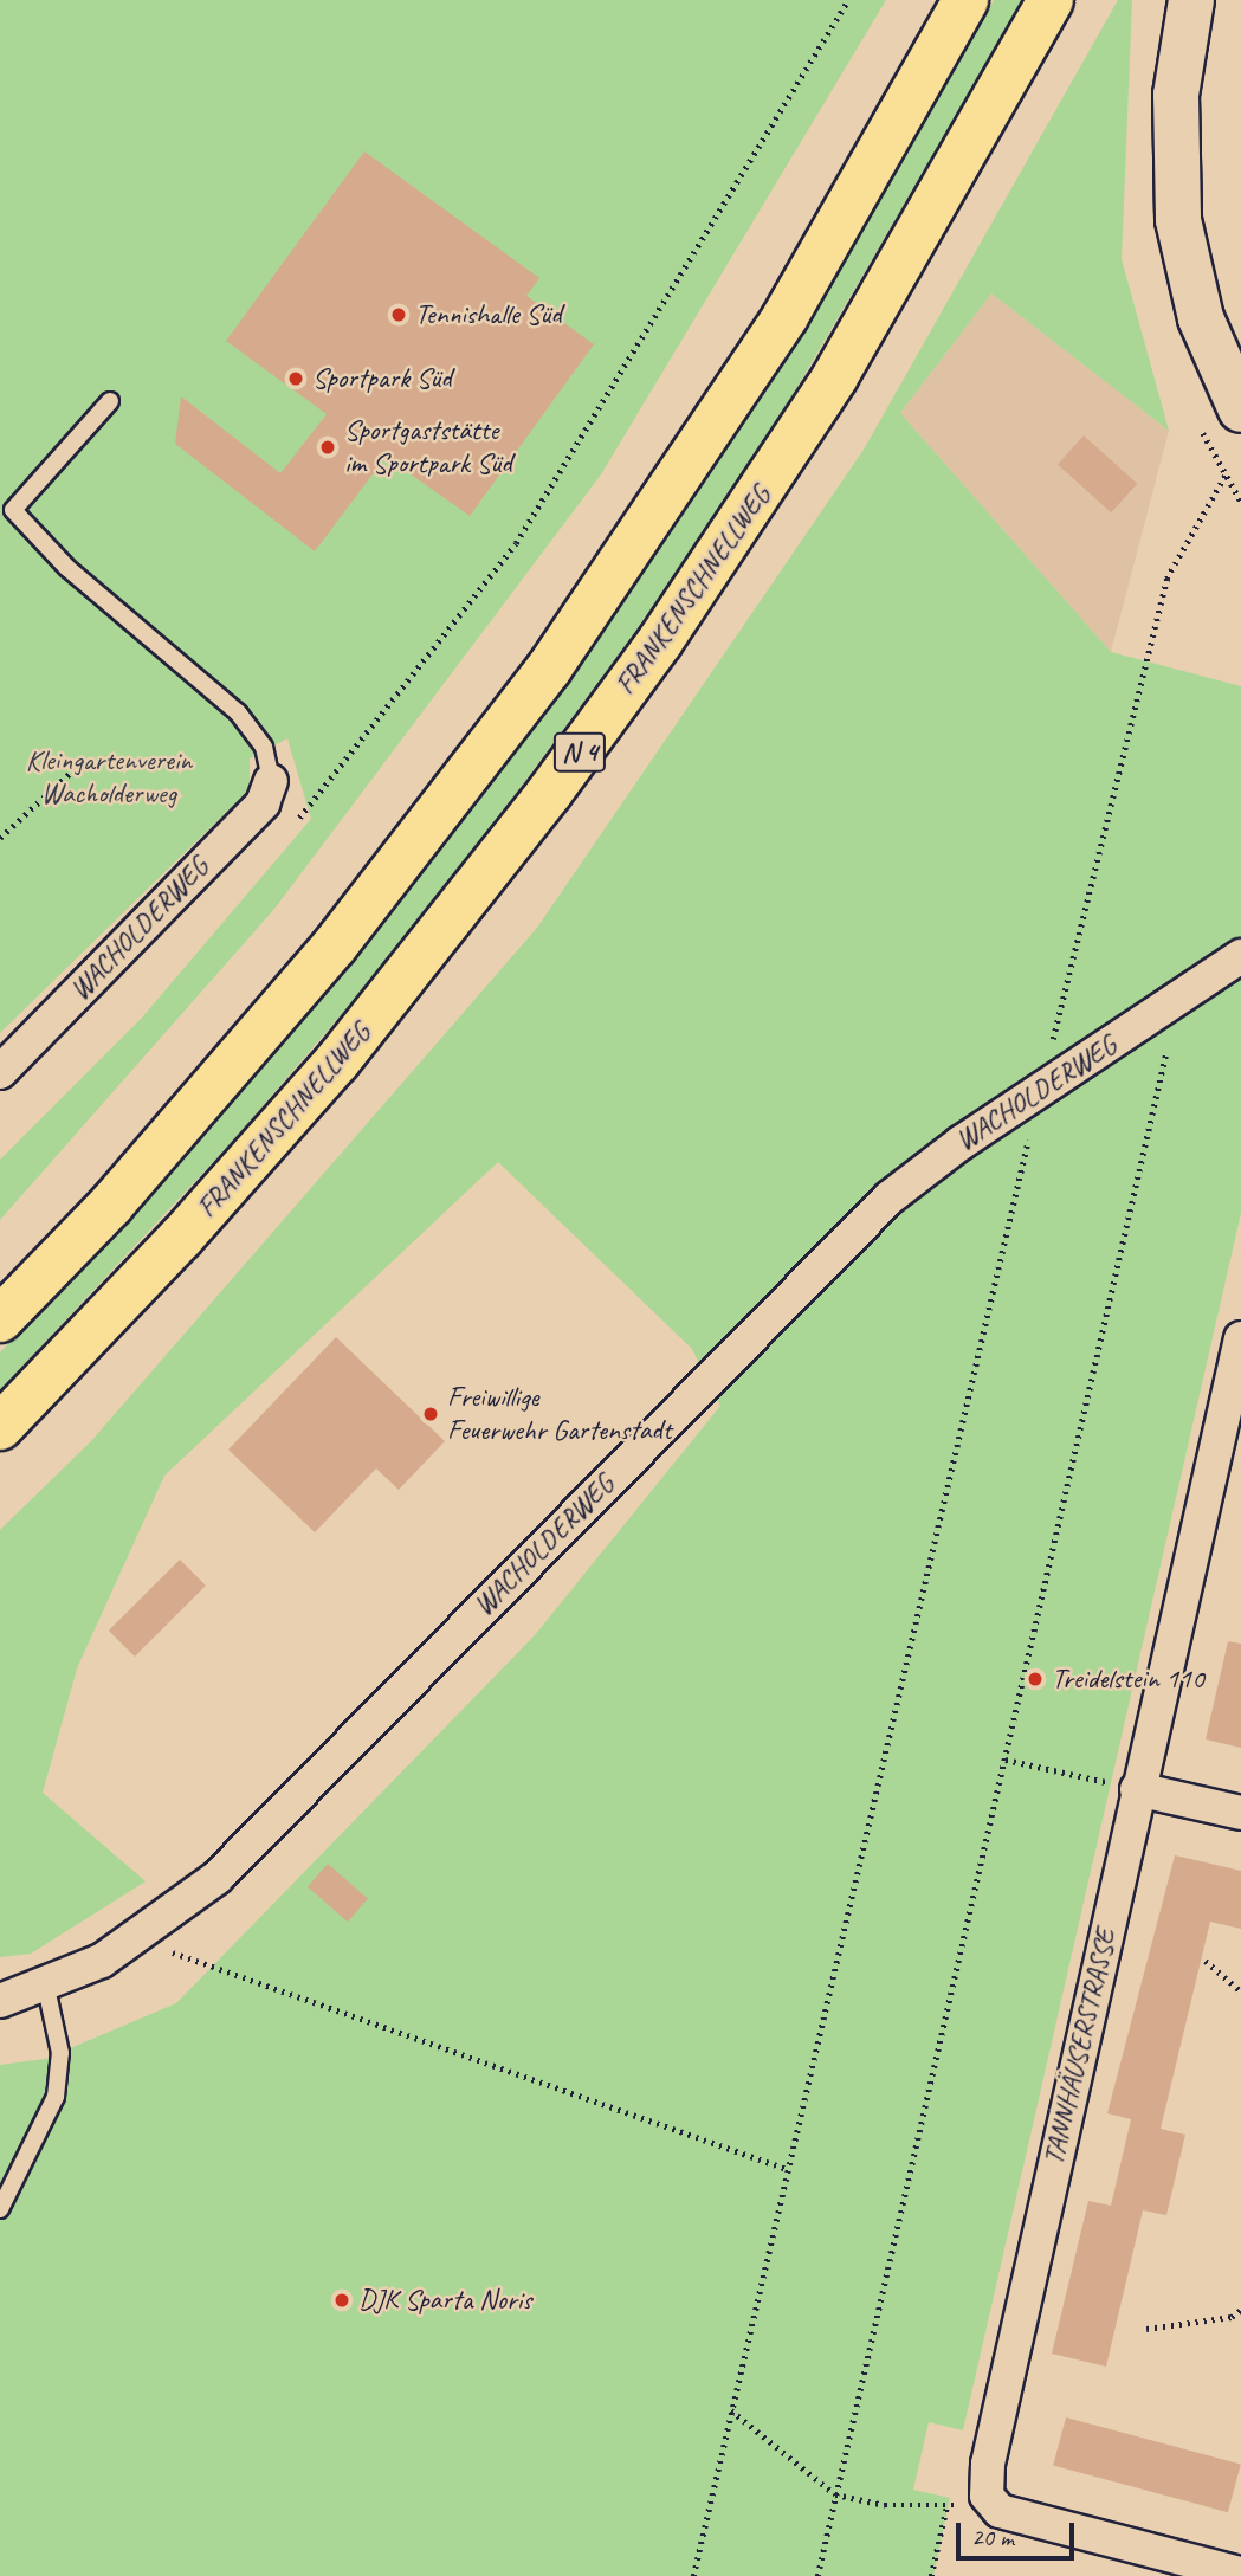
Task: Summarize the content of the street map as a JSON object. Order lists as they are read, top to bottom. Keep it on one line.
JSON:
{"streets":{"highway":["FRANKENSCHNELLWEG","N 4"],"street":["WACHOLDERWEG","TANNHÄUSERSTRASSE"]},"parks":["Kleingartenverein Wacholderweg"],"places":["Tennishalle Süd","Sportpark Süd","Sportgaststätte im Sportpark Süd","Freiwillige Feuerwehr Gartenstadt","Treidelstein 110","DJK Sparta Noris"],"scale_bar":"20 m"}
